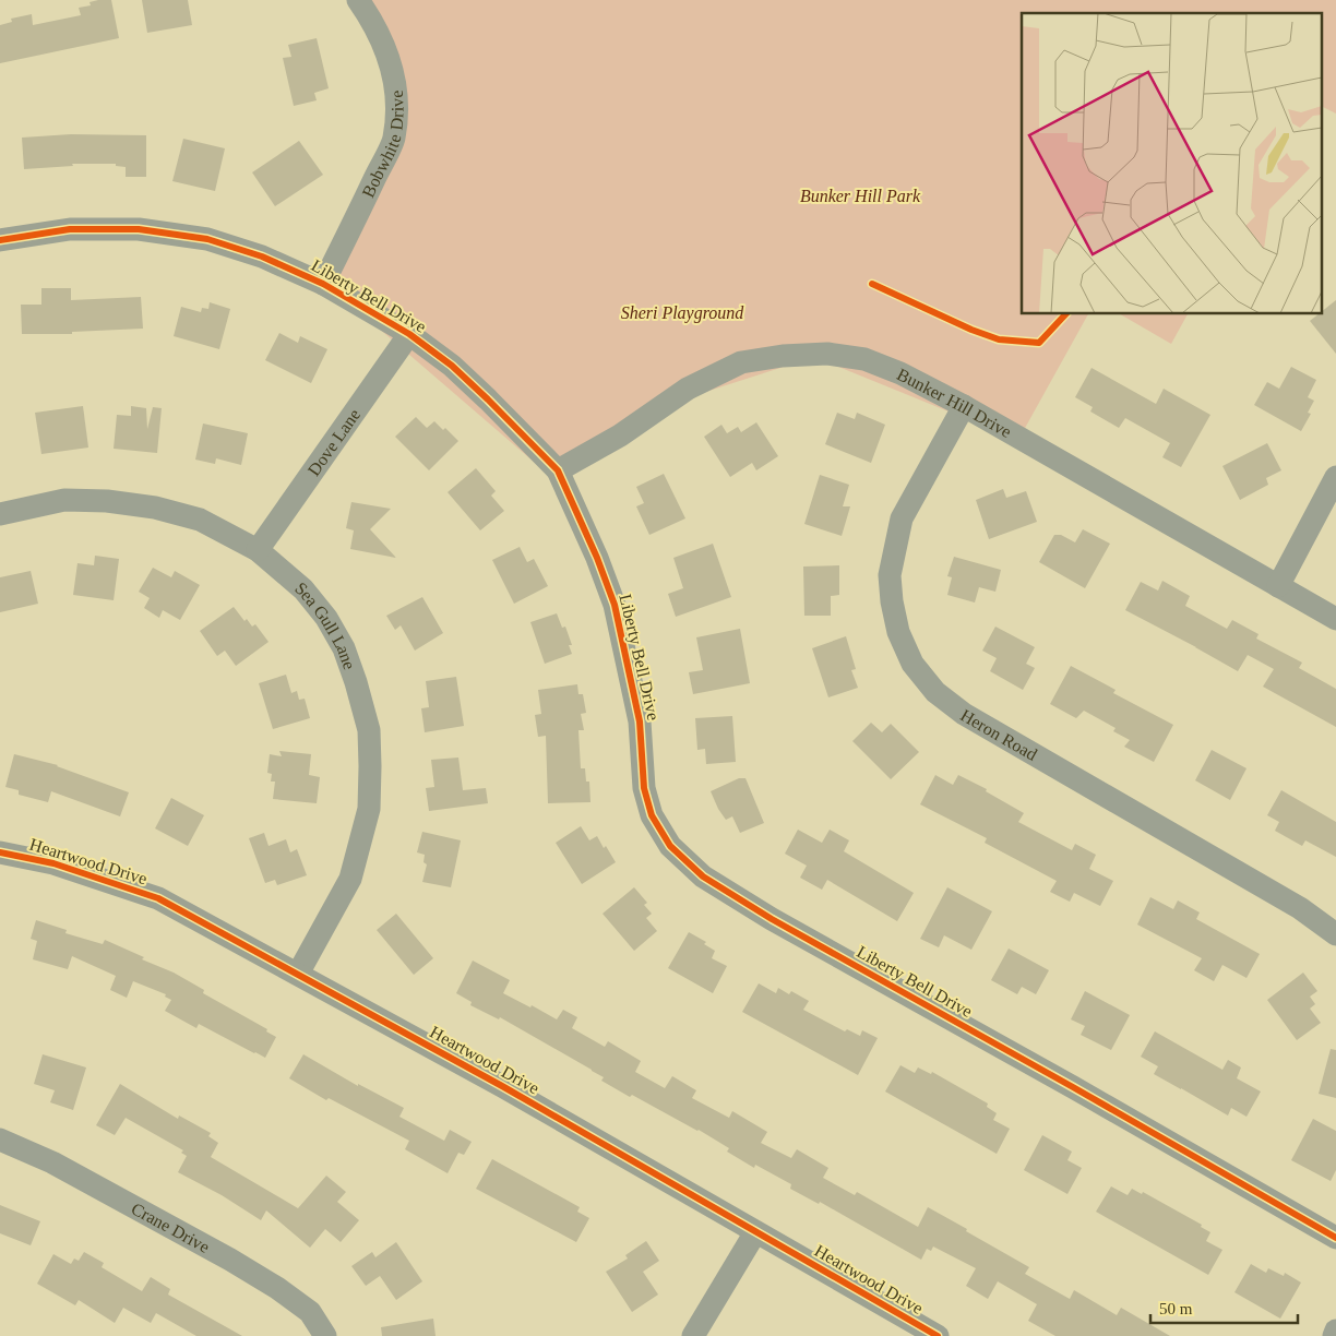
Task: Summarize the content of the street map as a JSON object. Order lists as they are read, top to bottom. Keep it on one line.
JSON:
{"streets":{"street":["Bobwhite Drive","Liberty Bell Drive","Bunker Hill Drive","Dove Lane","Sea Gull Lane","Heron Road","Heartwood Drive","Crane Drive"]},"crossings":[["Bobwhite Drive","Liberty Bell Drive"],["Liberty Bell Drive","Bunker Hill Drive"],["Liberty Bell Drive","Dove Lane"],["Bunker Hill Drive","Heron Road"],["Dove Lane","Sea Gull Lane"],["Sea Gull Lane","Heartwood Drive"]],"parks":["Bunker Hill Park","Sheri Playground"],"scale_bar":"50 m"}
